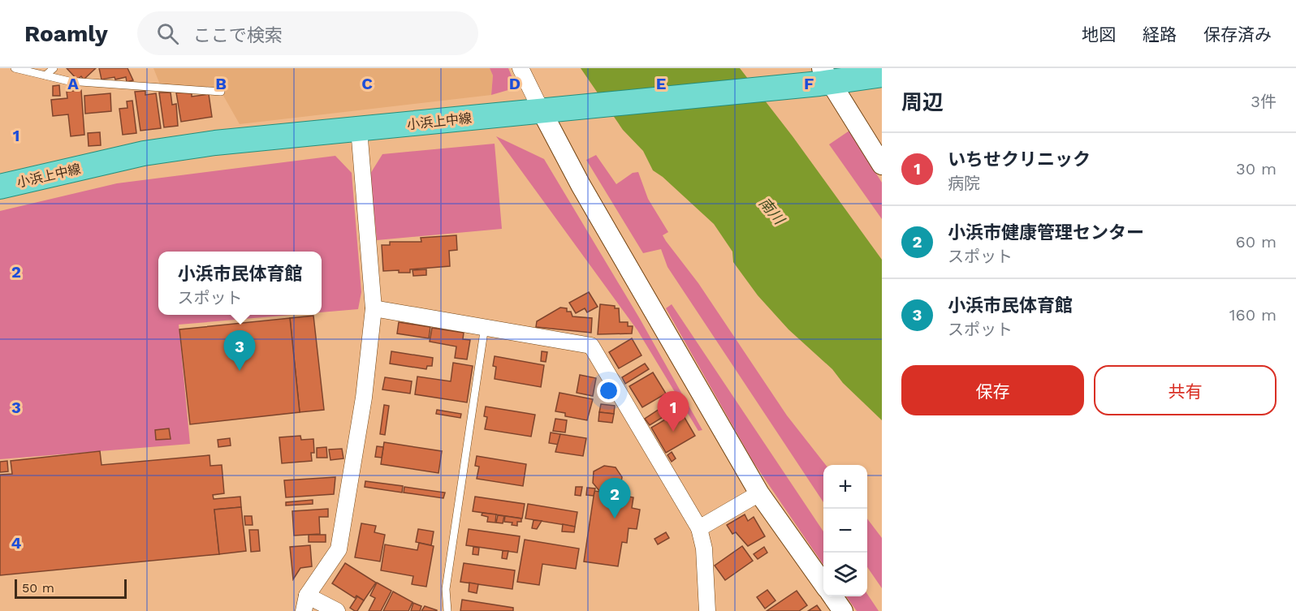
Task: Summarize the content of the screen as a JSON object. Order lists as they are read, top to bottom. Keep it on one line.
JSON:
{"streets":{"main road":["小浜上中線"]},"water":["南川"],"scale_bar":"50 m","page":{"header":"Roamly","search":"ここで検索","nav":["地図","経路","保存済み"],"heading":["周辺","3件"],"list":[{"mark":"1","name":"いちせクリニック","note":"病院","value":"30 m"},{"mark":"2","name":"小浜市健康管理センター","note":"スポット","value":"60 m"},{"mark":"3","name":"小浜市民体育館","note":"スポット","value":"160 m"}],"popup":["小浜市民体育館","スポット"],"pins":["3","1","2"],"buttons":["保存","共有"],"map_buttons":["+","−"],"scale":"50 m"},"grid":{"columns":["A","B","C","D","E","F"],"rows":["1","2","3","4"]}}
